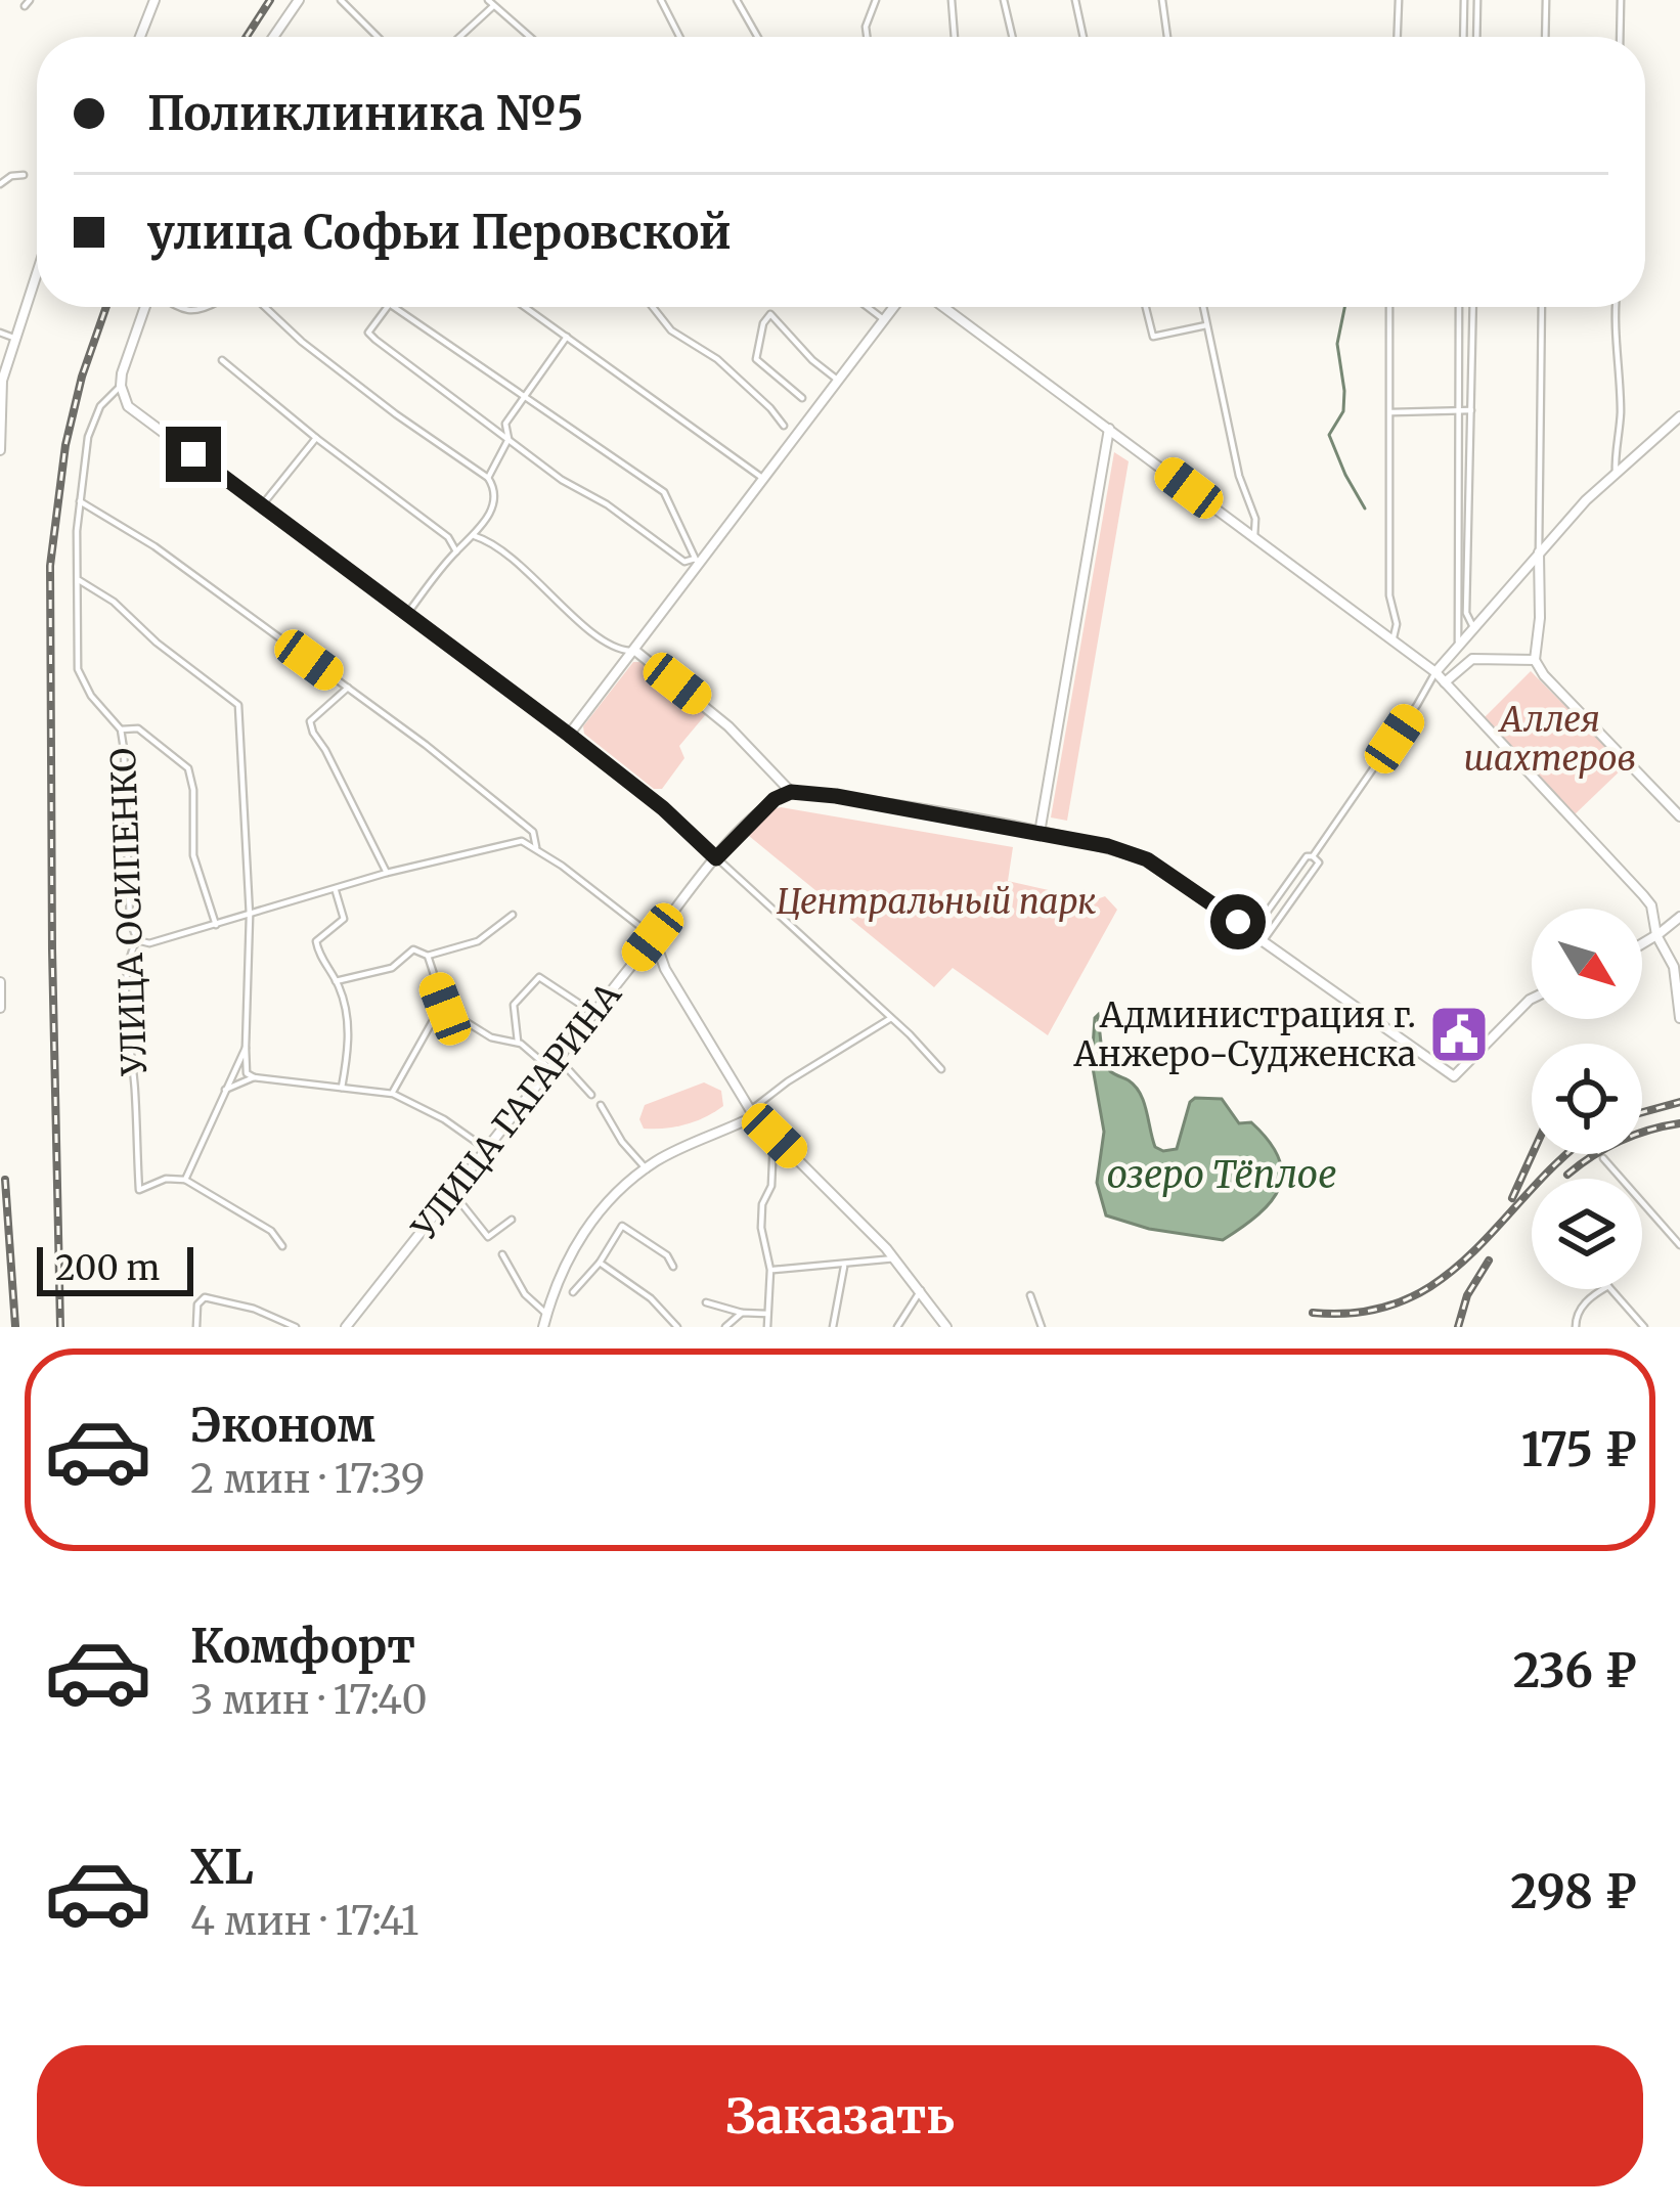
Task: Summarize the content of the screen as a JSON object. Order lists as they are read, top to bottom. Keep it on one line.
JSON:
{"streets":{"street":["УЛИЦА ОСИПЕНКО","УЛИЦА ГАГАРИНА"]},"water":["озеро Тёплое"],"parks":["Аллея шахтеров","Центральный парк"],"places":{"public building":["Администрация г. Анжеро-Судженска"]},"scale_bar":"200 m","north":"bottom right","page":{"banner":["Поликлиника №5","улица Софьи Перовской"],"scale":"200 m","list":[{"name":"Эконом","note":"2 мин · 17:39","value":"175 ₽"},{"name":"Комфорт","note":"3 мин · 17:40","value":"236 ₽"},{"name":"XL","note":"4 мин · 17:41","value":"298 ₽"}],"buttons":"Заказать"}}
